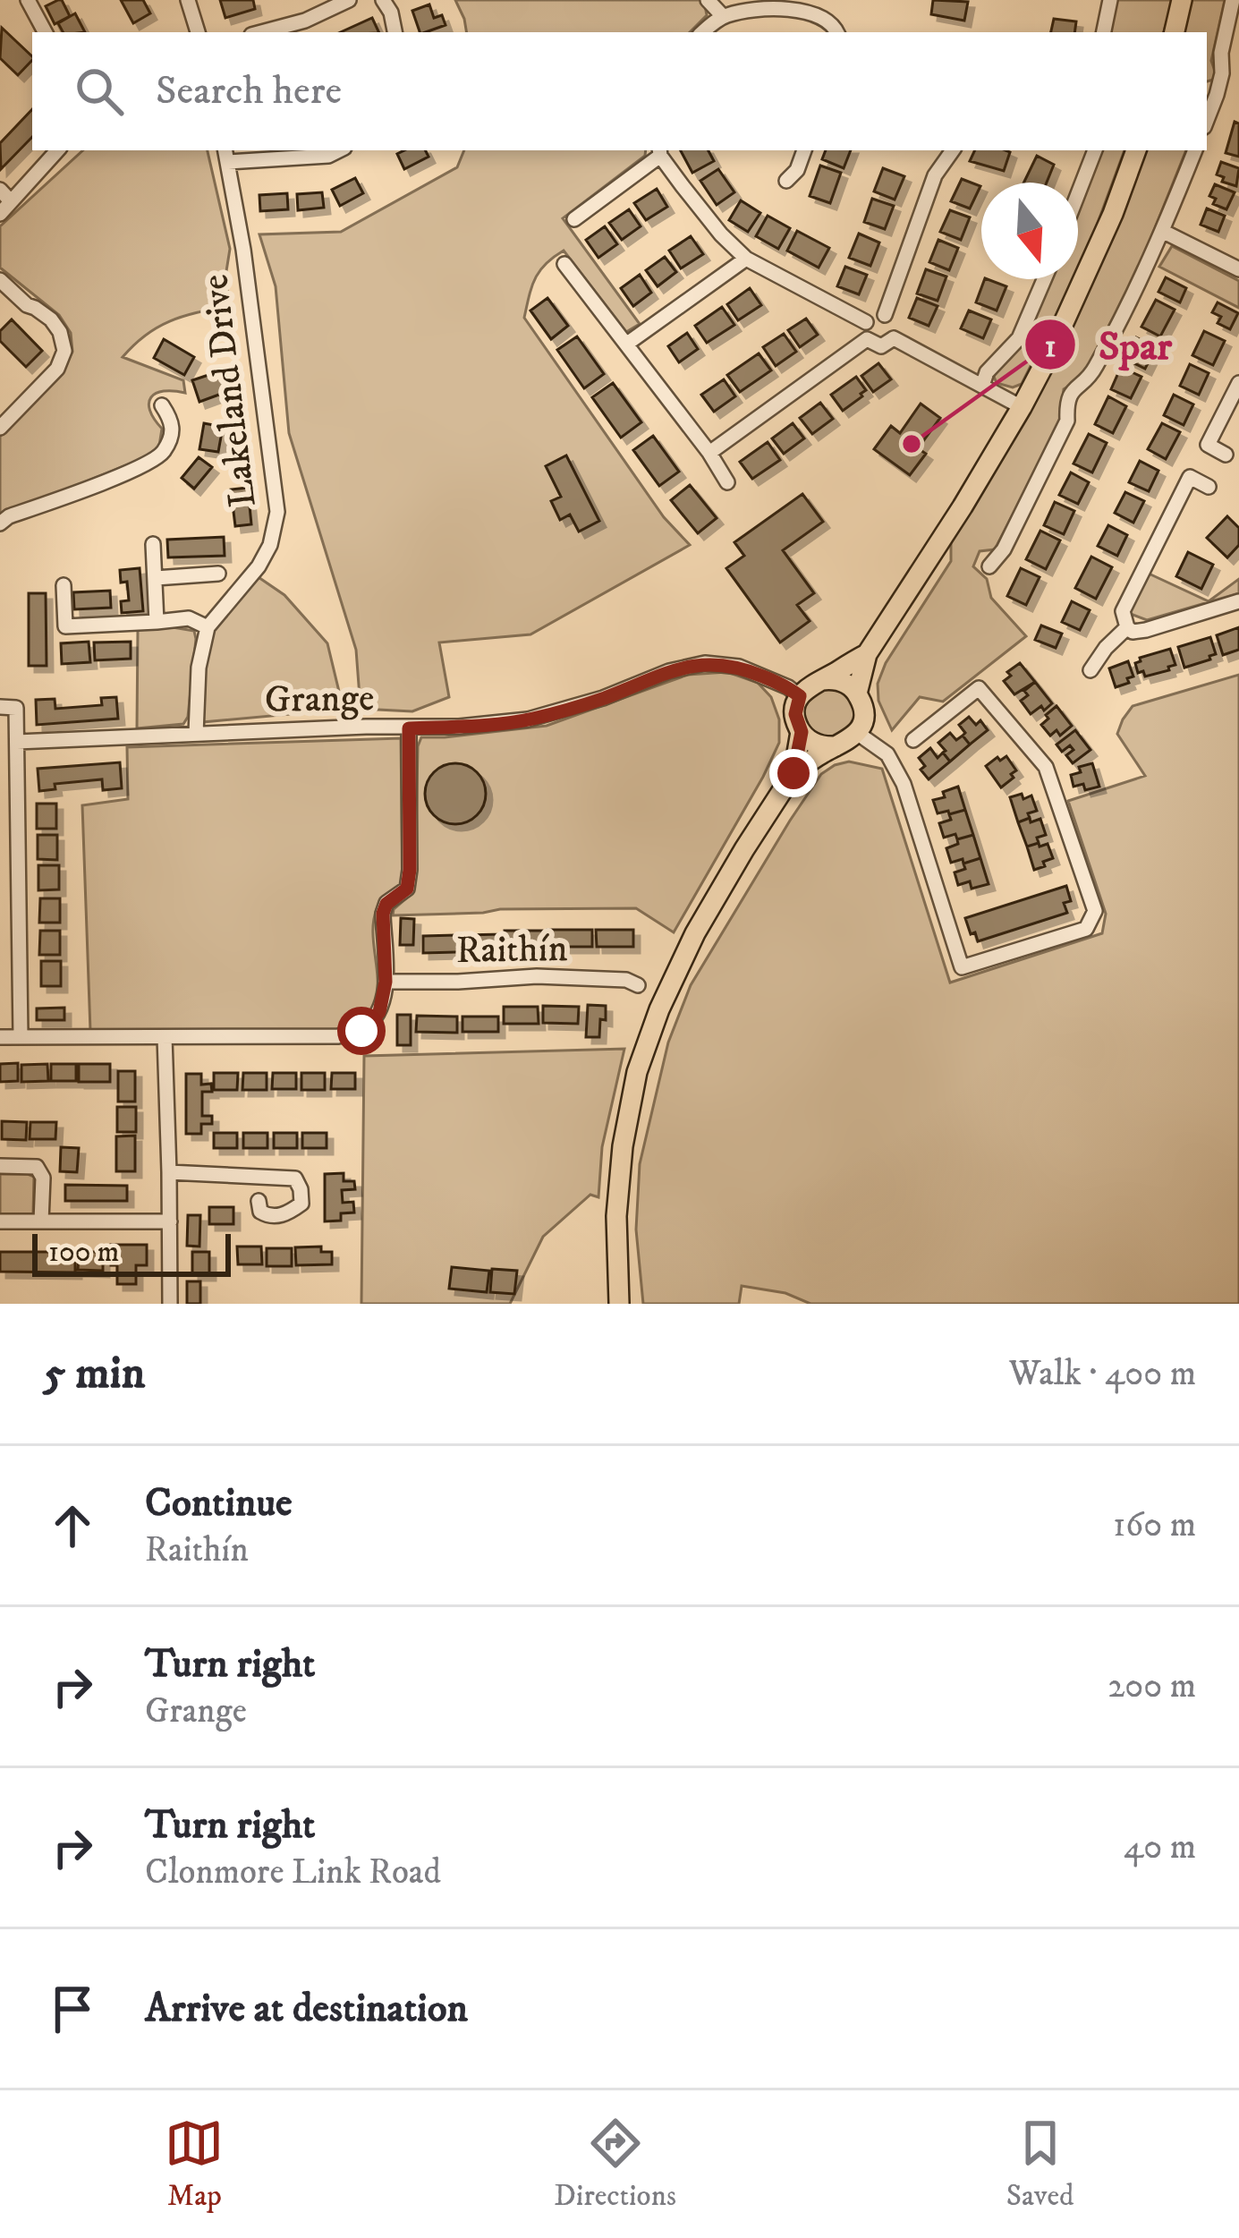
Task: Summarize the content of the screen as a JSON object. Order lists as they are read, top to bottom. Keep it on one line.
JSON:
{"streets":{"street":["Lakeland Drive","Grange","Raithín"]},"crossings":[["Lakeland Drive","Grange"]],"places":["Spar"],"scale_bar":"100 m","north":"bottom","page":{"search":"Search here","scale":"100 m","heading":["5 min","Walk · 400 m"],"list":[["Continue","Raithín","160 m"],["Turn right","Grange","200 m"],["Turn right","Clonmore Link Road","40 m"],"Arrive at destination"],"nav":["Map","Directions","Saved"]}}
